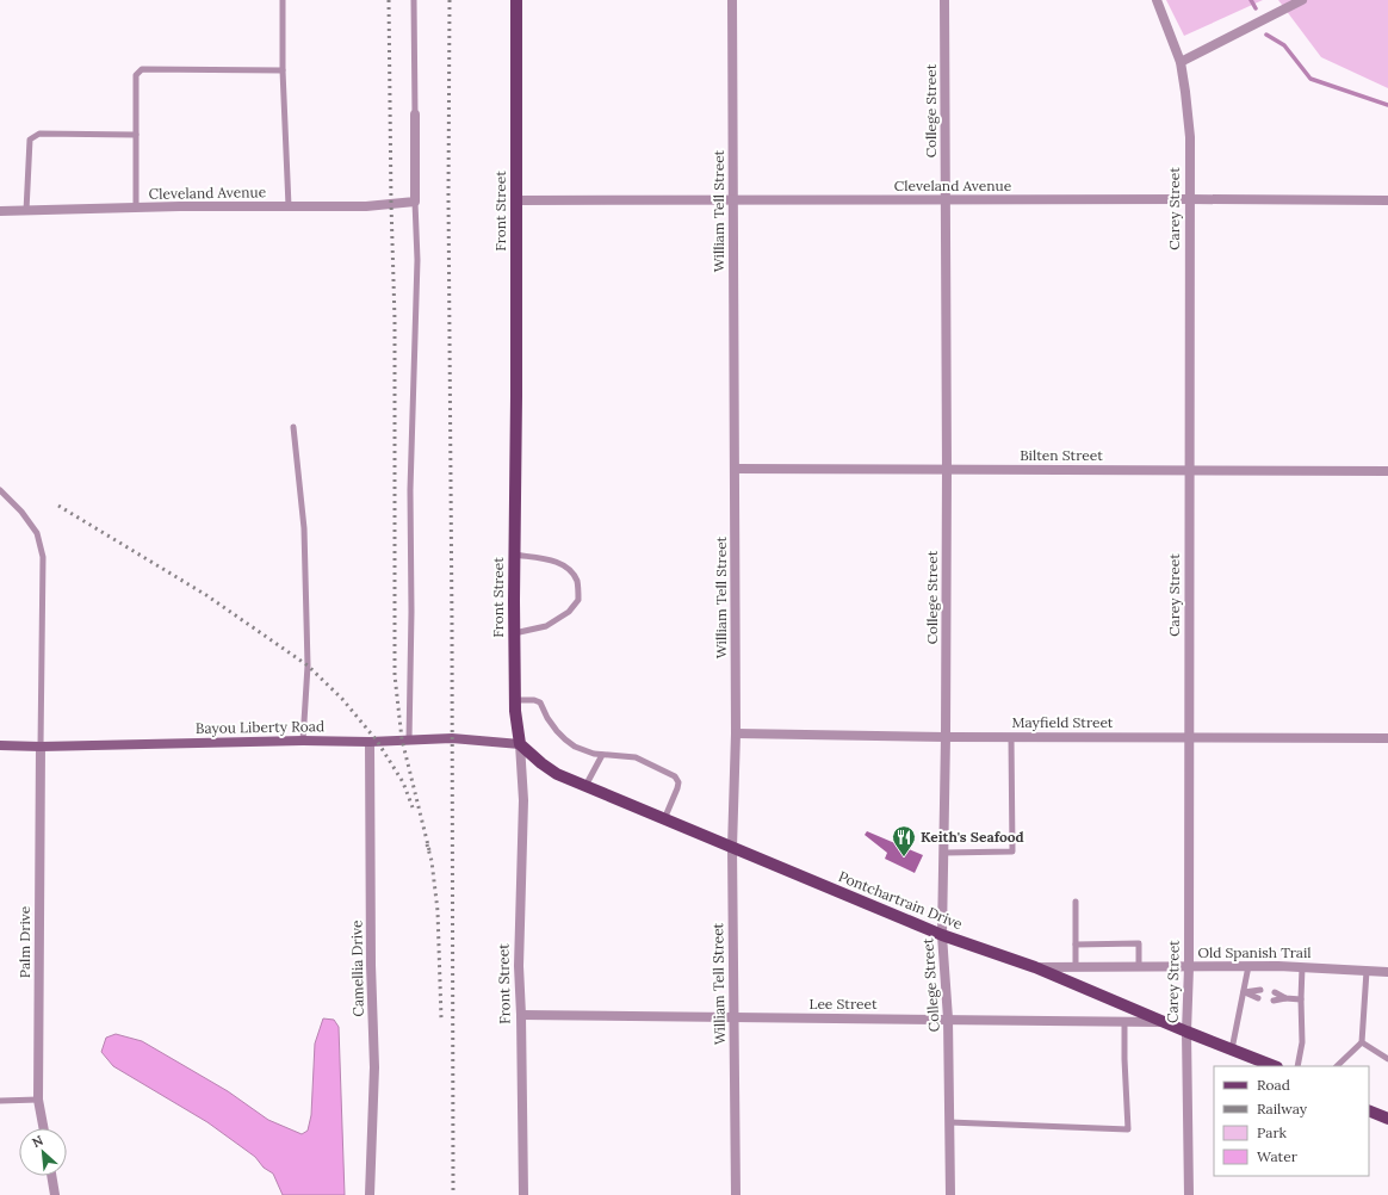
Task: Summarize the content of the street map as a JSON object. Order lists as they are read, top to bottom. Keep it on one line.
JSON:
{"streets":{"main road":["Front Street","Bayou Liberty Road","Pontchartrain Drive"],"street":["College Street","Cleveland Avenue","Carey Street","William Tell Street","Bilten Street","Mayfield Street","Palm Drive","Old Spanish Trail","Camellia Drive","Lee Street"]},"crossings":[["College Street","Cleveland Avenue"],["College Street","Bilten Street"],["College Street","Mayfield Street"],["College Street","Pontchartrain Drive"],["College Street","Lee Street"],["Cleveland Avenue","Carey Street"],["Cleveland Avenue","Front Street"],["Cleveland Avenue","William Tell Street"],["Carey Street","Bilten Street"],["Carey Street","Mayfield Street"],["Carey Street","Pontchartrain Drive"],["Carey Street","Old Spanish Trail"],["Front Street","Bayou Liberty Road"],["Front Street","Pontchartrain Drive"],["Front Street","Lee Street"],["William Tell Street","Bilten Street"],["William Tell Street","Mayfield Street"],["William Tell Street","Pontchartrain Drive"],["William Tell Street","Lee Street"],["Bayou Liberty Road","Pontchartrain Drive"],["Bayou Liberty Road","Palm Drive"],["Bayou Liberty Road","Camellia Drive"],["Pontchartrain Drive","Old Spanish Trail"],["Pontchartrain Drive","Lee Street"]],"places":{"restaurant":["Keith's Seafood"]},"legend":["Road","Railway","Park","Water"],"north":"top left"}
